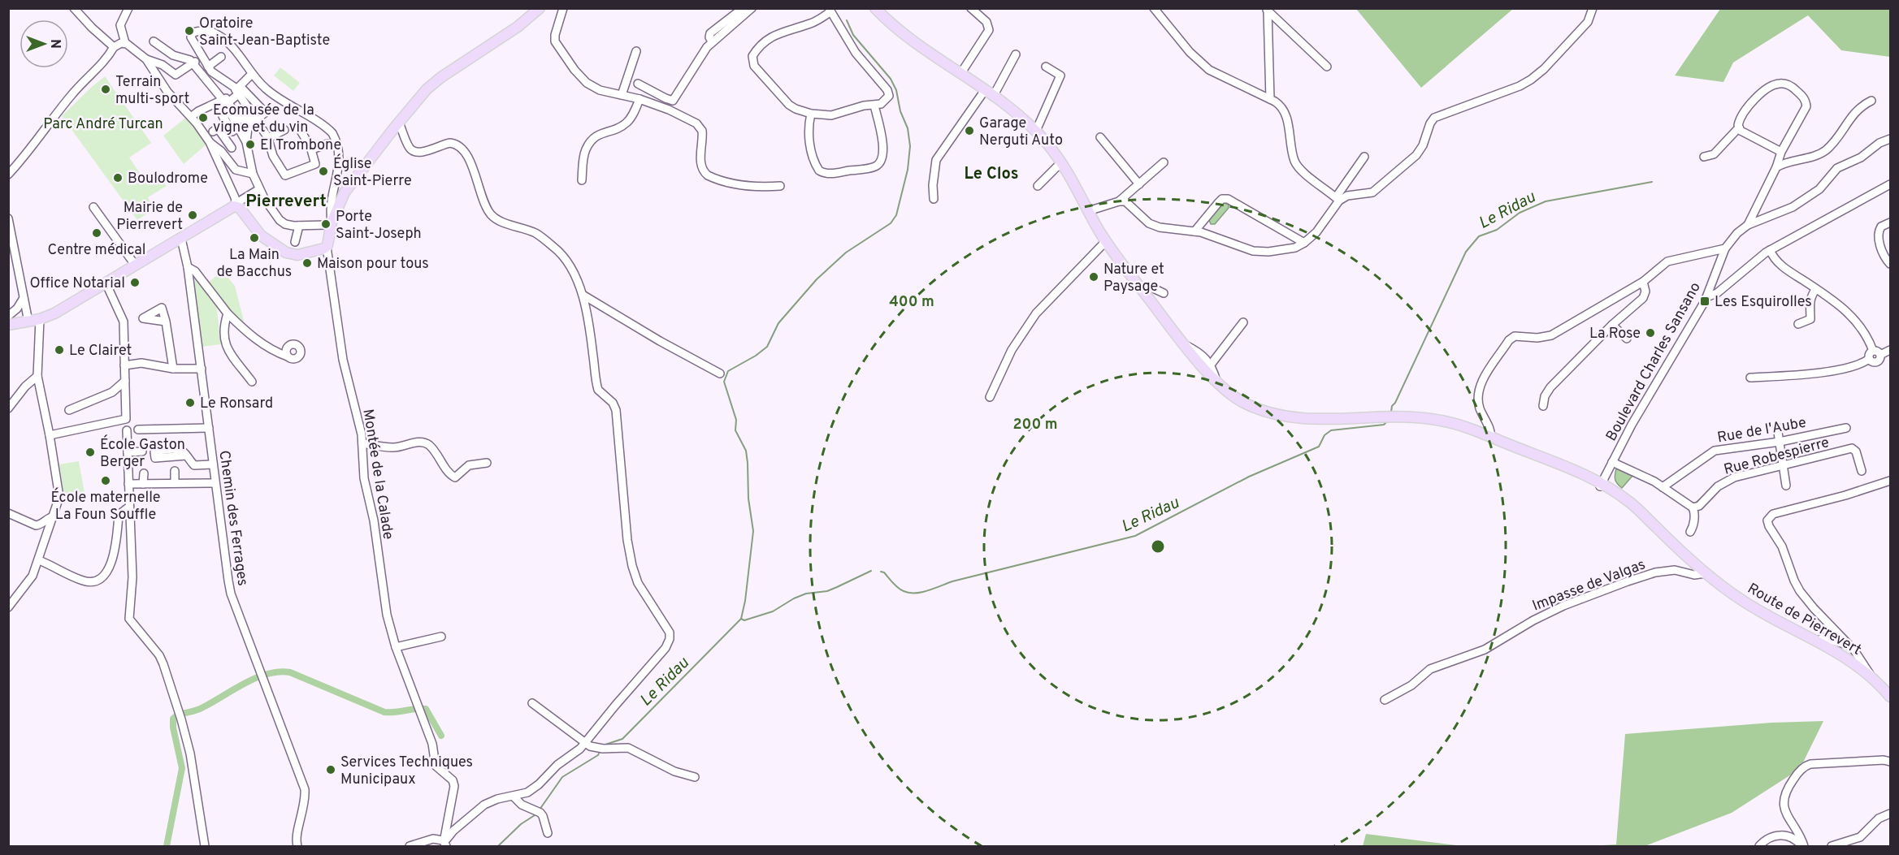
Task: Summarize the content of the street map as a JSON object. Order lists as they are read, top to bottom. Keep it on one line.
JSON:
{"streets":{"main road":["Route de Pierrevert"],"street":["Boulevard Charles Sansano","Rue de l'Aube","Rue Robespierre","Montée de la Calade","Chemin des Ferrages","Impasse de Valgas"]},"crossings":[["Boulevard Charles Sansano","Route de Pierrevert"],["Impasse de Valgas","Route de Pierrevert"]],"districts":["Le Clos","Pierrevert"],"water":["Le Ridau"],"parks":["Parc André Turcan"],"places":{"other":["Oratoire Saint-Jean-Baptiste","Terrain multi-sport","Ecomusée de la vigne et du vin","Garage Nerguti Auto","El Trombone","Église Saint-Pierre","Boulodrome","Mairie de Pierrevert","Porte Saint-Joseph","Centre médical","La Main de Bacchus","Maison pour tous","Nature et Paysage","Office Notarial","La Rose","Le Clairet","Le Ronsard","École Gaston Berger","École maternelle La Foun Souffle","Services Techniques Municipaux"],"transit":["Les Esquirolles"]},"north":"right","rings":["400 m","200 m"]}
